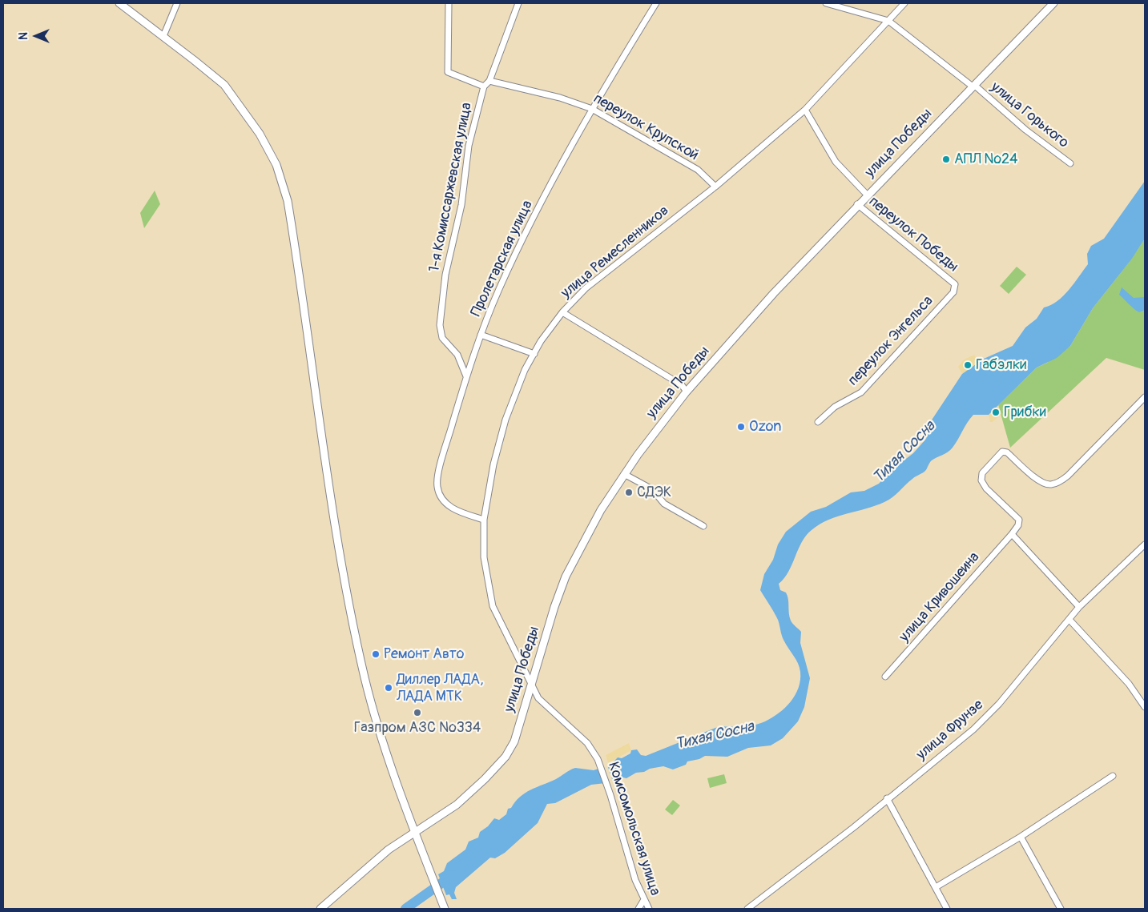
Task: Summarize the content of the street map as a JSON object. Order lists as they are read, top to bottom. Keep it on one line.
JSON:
{"streets":{"main road":["улица Победы"],"street":["улица Горького","переулок Крупской","1-я Комиссаржевская улица","переулок Победы","улица Ремесленников","Пролетарская улица","переулок Энгельса","улица Кривошеина","улица Фрунзе","Комсомольская улица"]},"crossings":[["улица Горького","улица Победы"],["улица Горького","улица Ремесленников"],["переулок Крупской","1-я Комиссаржевская улица"],["переулок Крупской","улица Ремесленников"],["переулок Крупской","Пролетарская улица"],["улица Победы","переулок Победы"],["улица Победы","улица Ремесленников"],["улица Победы","Комсомольская улица"],["1-я Комиссаржевская улица","Пролетарская улица"],["переулок Победы","переулок Энгельса"],["улица Ремесленников","Пролетарская улица"],["улица Ремесленников","Комсомольская улица"]],"water":["Тихая Сосна"],"places":["АПЛ №24","Габэлки","Грибки","Ozon","СДЭК","Ремонт Авто","Диллер ЛАДА, ЛАДА МТК","Газпром АЗС №334"],"north":"left"}
